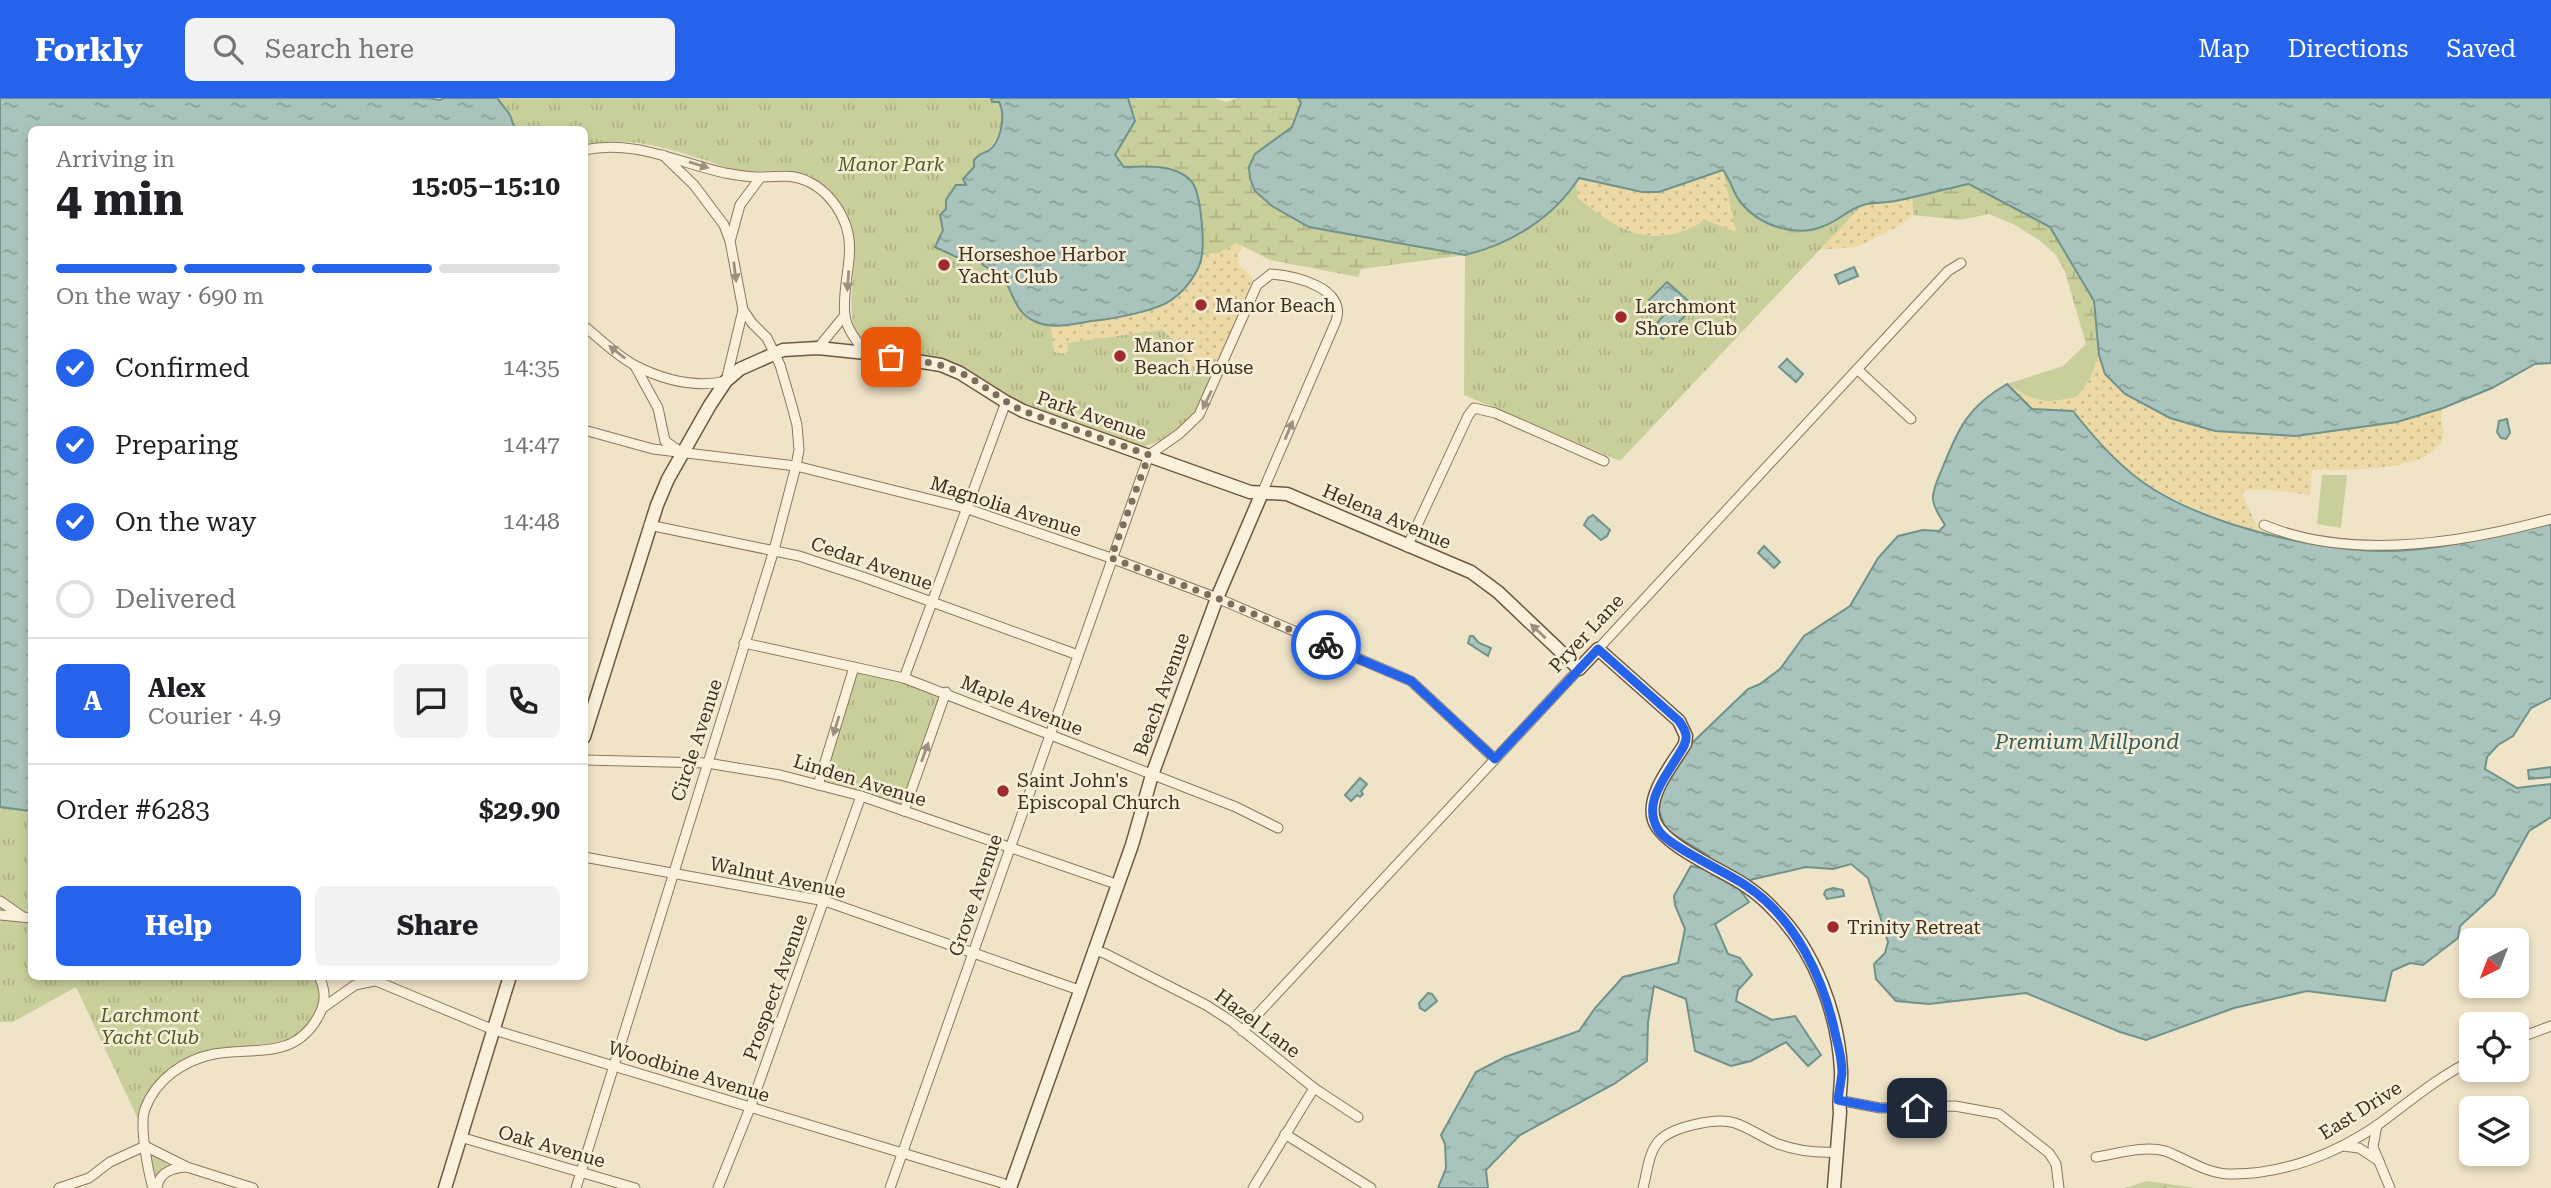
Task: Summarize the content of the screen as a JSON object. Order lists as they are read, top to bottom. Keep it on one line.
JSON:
{"streets":{"street":["Park Avenue","Magnolia Avenue","Helena Avenue","Cedar Avenue","Pryer Lane","Beach Avenue","Maple Avenue","Circle Avenue","Linden Avenue","Walnut Avenue","Grove Avenue","Prospect Avenue","Hazel Lane","Woodbine Avenue","East Drive","Oak Avenue"]},"crossings":[["Park Avenue","Magnolia Avenue"],["Park Avenue","Helena Avenue"],["Park Avenue","Beach Avenue"],["Park Avenue","Circle Avenue"],["Park Avenue","Grove Avenue"],["Magnolia Avenue","Pryer Lane"],["Magnolia Avenue","Beach Avenue"],["Magnolia Avenue","Circle Avenue"],["Magnolia Avenue","Grove Avenue"],["Helena Avenue","Pryer Lane"],["Helena Avenue","Beach Avenue"],["Helena Avenue","Grove Avenue"],["Cedar Avenue","Circle Avenue"],["Cedar Avenue","Grove Avenue"],["Pryer Lane","Hazel Lane"],["Beach Avenue","Maple Avenue"],["Beach Avenue","Linden Avenue"],["Beach Avenue","Walnut Avenue"],["Beach Avenue","Hazel Lane"],["Beach Avenue","Woodbine Avenue"],["Maple Avenue","Circle Avenue"],["Maple Avenue","Grove Avenue"],["Circle Avenue","Linden Avenue"],["Circle Avenue","Walnut Avenue"],["Circle Avenue","Woodbine Avenue"],["Circle Avenue","Oak Avenue"],["Linden Avenue","Grove Avenue"],["Linden Avenue","Prospect Avenue"],["Walnut Avenue","Grove Avenue"],["Walnut Avenue","Prospect Avenue"],["Grove Avenue","Woodbine Avenue"],["Prospect Avenue","Woodbine Avenue"]],"one_way":["Helena Avenue"],"water":["Premium Millpond"],"parks":["Manor Park","Larchmont Yacht Club"],"places":["Horseshoe Harbor Yacht Club","Manor Beach","Larchmont Shore Club","Manor Beach House","Saint John's Episcopal Church","Trinity Retreat"],"north":"bottom left","page":{"header":"Forkly","search":"Search here","nav":["Map","Directions","Saved"],"heading":["4 min","Arriving in","15:05–15:10"],"panel":["Alex","Courier · 4.9","Order #6283","$29.90"],"bar":"On the way · 690 m","list":[["Confirmed","14:35"],["Preparing","14:47"],["On the way","14:48"],"Delivered"],"round":"A","buttons":["Help","Share"]}}
